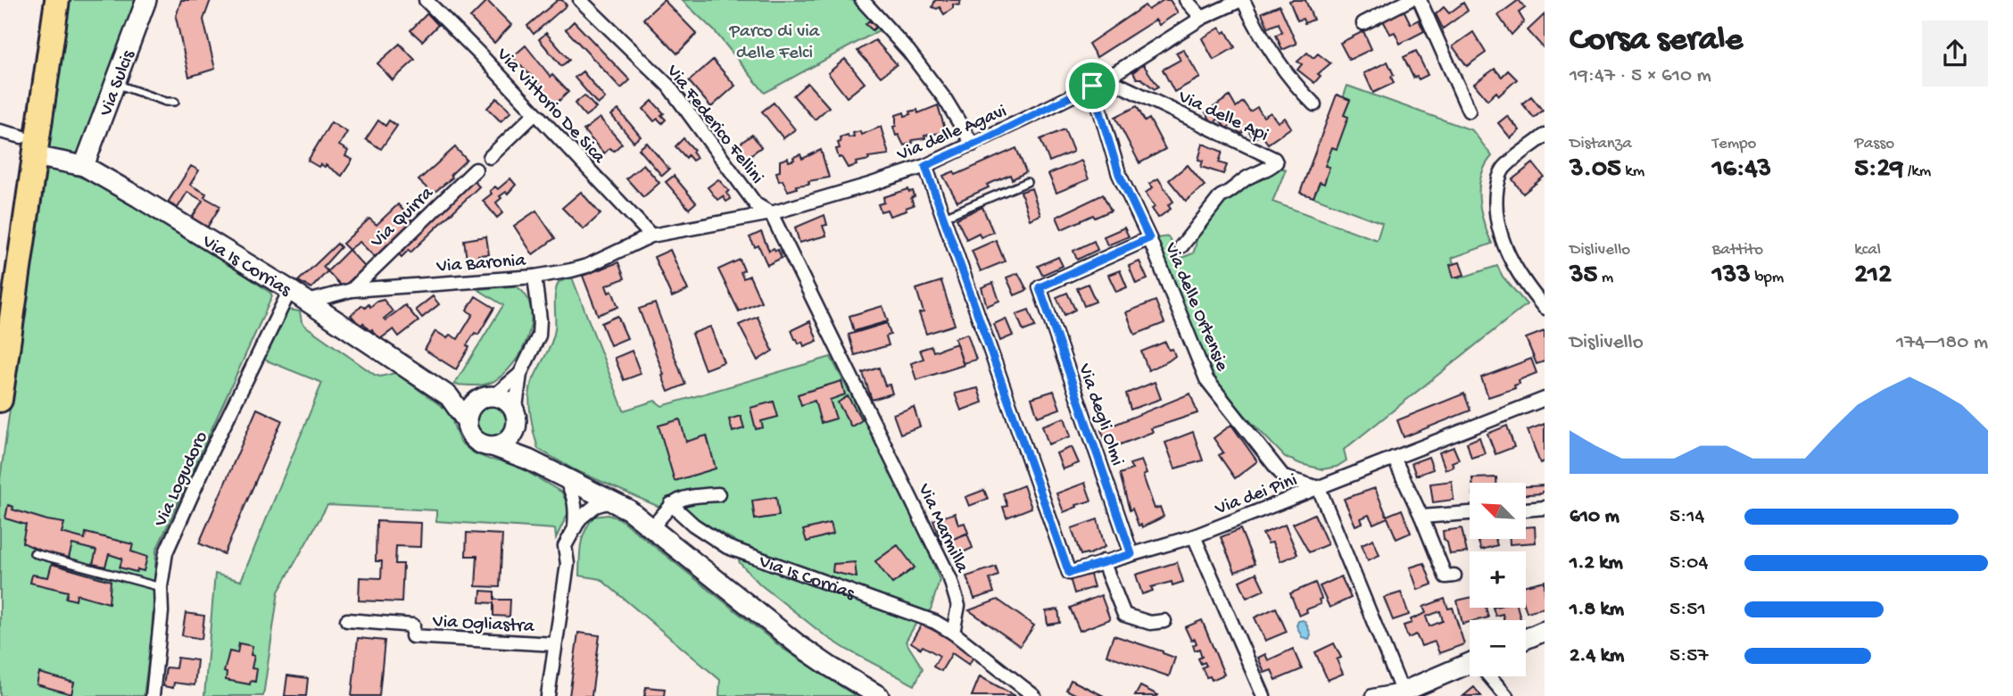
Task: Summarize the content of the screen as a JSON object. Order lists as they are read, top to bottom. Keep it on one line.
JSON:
{"streets":{"street":["Via Sulcis","Via Vittorio De Sica","Via delle Api","Via Federico Fellini","Via delle Agavi","Via Quirra","Via Baronia","Via Is Corrias","Via delle Ortensie","Via degli Olmi","Via Logudoro","Via dei Pini","Via Marmilla","Via Ogliastra"]},"crossings":[["Via Sulcis","Via Is Corrias"],["Via Vittorio De Sica","Via delle Agavi"],["Via Vittorio De Sica","Via Baronia"],["Via delle Api","Via delle Agavi"],["Via Federico Fellini","Via delle Agavi"],["Via Federico Fellini","Via Marmilla"],["Via delle Agavi","Via Baronia"],["Via delle Agavi","Via delle Ortensie"],["Via delle Agavi","Via Marmilla"],["Via Quirra","Via Baronia"],["Via Baronia","Via Is Corrias"],["Via Is Corrias","Via Logudoro"],["Via Is Corrias","Via Marmilla"],["Via delle Ortensie","Via degli Olmi"],["Via delle Ortensie","Via dei Pini"],["Via degli Olmi","Via dei Pini"]],"parks":["Parco di via delle Felci"],"north":"top left","page":{"heading":["Corsa serale","19:47 · 5 × 610 m"],"stats":[["Distanza","3.05 km"],["Tempo","16:43"],["Passo","5:29 /km"],["Dislivello","35 m"],["Battito","133 bpm"],["kcal","212"]],"chart":["Dislivello","174–180 m"],"map_buttons":["+","−"],"list":[{"name":"610 m","note":"5:14"},{"name":"1.2 km","note":"5:04"},{"name":"1.8 km","note":"5:51"},{"name":"2.4 km","note":"5:57"}]}}
